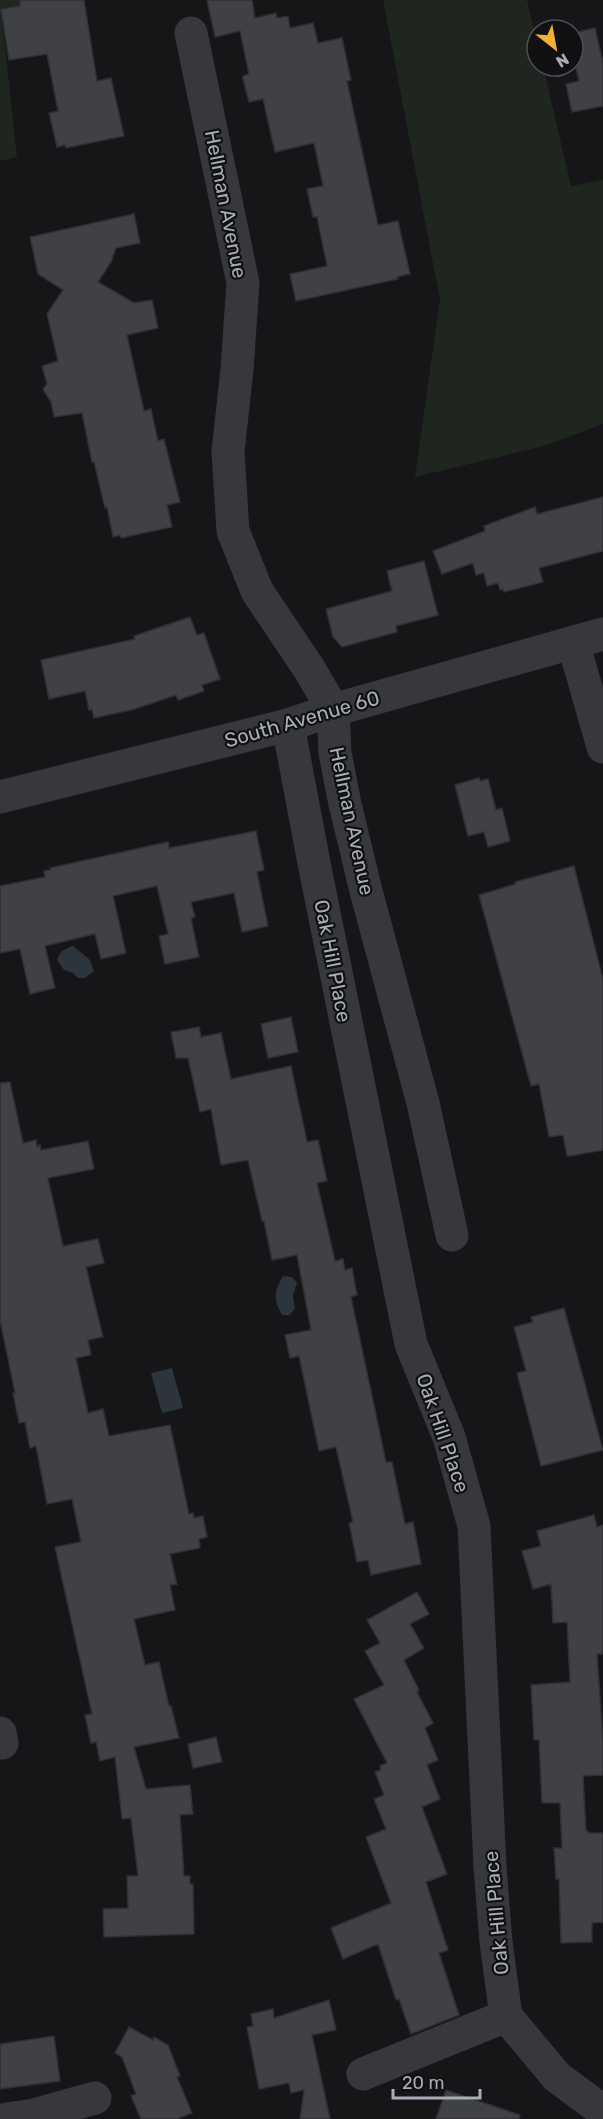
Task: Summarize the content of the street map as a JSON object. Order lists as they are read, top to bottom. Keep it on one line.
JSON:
{"streets":{"street":["Hellman Avenue","South Avenue 60","Oak Hill Place"]},"crossings":[["Hellman Avenue","South Avenue 60"],["South Avenue 60","Oak Hill Place"]],"scale_bar":"20 m","north":"bottom right"}
